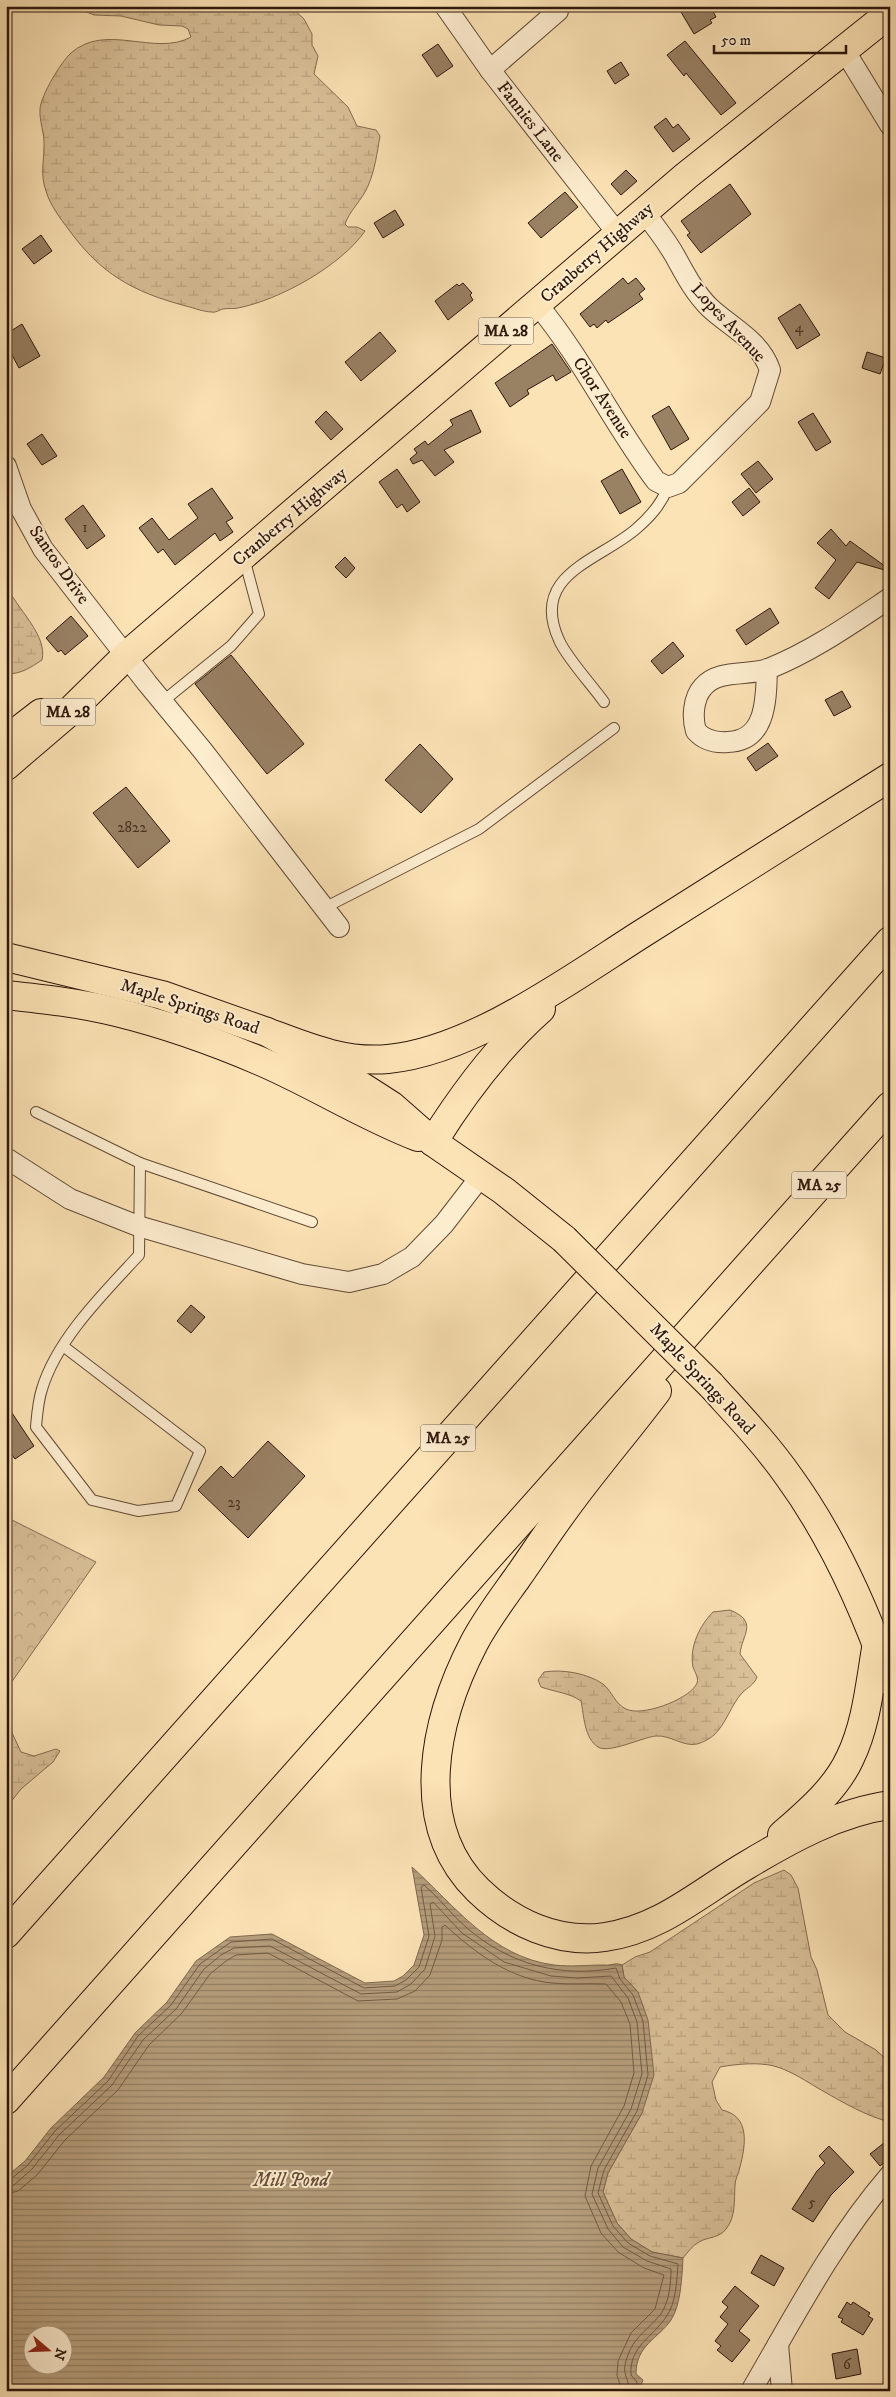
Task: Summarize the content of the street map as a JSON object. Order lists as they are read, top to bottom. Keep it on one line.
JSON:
{"streets":{"main road":["Cranberry Highway","MA 28","Maple Springs Road","MA 25"],"street":["Fannies Lane","Lopes Avenue","Chor Avenue","Santos Drive"]},"crossings":[["Fannies Lane","Cranberry Highway"],["Cranberry Highway","Lopes Avenue"],["Cranberry Highway","Chor Avenue"],["Cranberry Highway","Santos Drive"],["Lopes Avenue","Chor Avenue"]],"water":["Mill Pond"],"house_numbers":["4","1","2822","23","5","6"],"scale_bar":"50 m","north":"right"}
